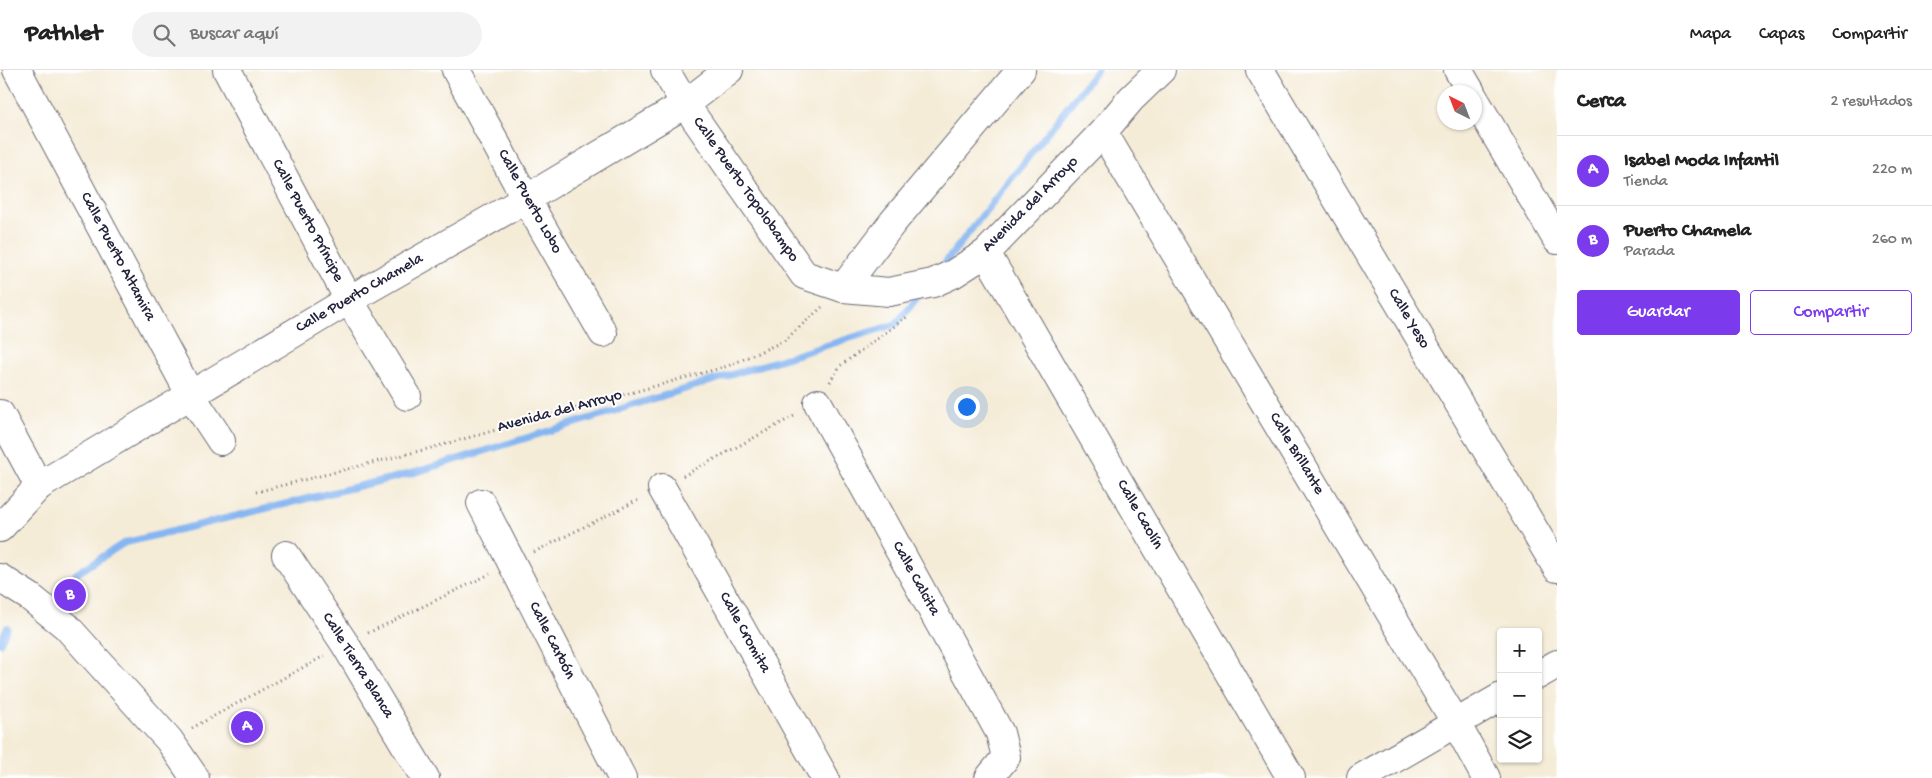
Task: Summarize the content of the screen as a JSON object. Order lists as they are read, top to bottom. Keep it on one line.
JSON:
{"streets":{"street":["Calle Puerto Topolobampo","Calle Puerto Lobo","Avenida del Arroyo","Calle Puerto Príncipe","Calle Puerto Altamira","Calle Puerto Chamela","Calle Yeso","Calle Brillante","Calle Caolín","Calle Calcita","Calle Cromita","Calle Carbón","Calle Tierra Blanca"]},"crossings":[["Calle Puerto Topolobampo","Avenida del Arroyo"],["Calle Puerto Topolobampo","Calle Puerto Chamela"],["Calle Puerto Lobo","Calle Puerto Chamela"],["Avenida del Arroyo","Calle Brillante"],["Avenida del Arroyo","Calle Caolín"],["Calle Puerto Príncipe","Calle Puerto Chamela"],["Calle Puerto Altamira","Calle Puerto Chamela"]],"north":"top left","page":{"header":"Pathlet","search":"Buscar aquí","nav":["Mapa","Capas","Compartir"],"heading":["Cerca","2 resultados"],"list":[{"mark":"A","name":"Isabel Moda Infantil","note":"Tienda","value":"220 m"},{"mark":"B","name":"Puerto Chamela","note":"Parada","value":"260 m"}],"buttons":["Guardar","Compartir"],"pins":["B","A"],"map_buttons":["+","−"]}}
